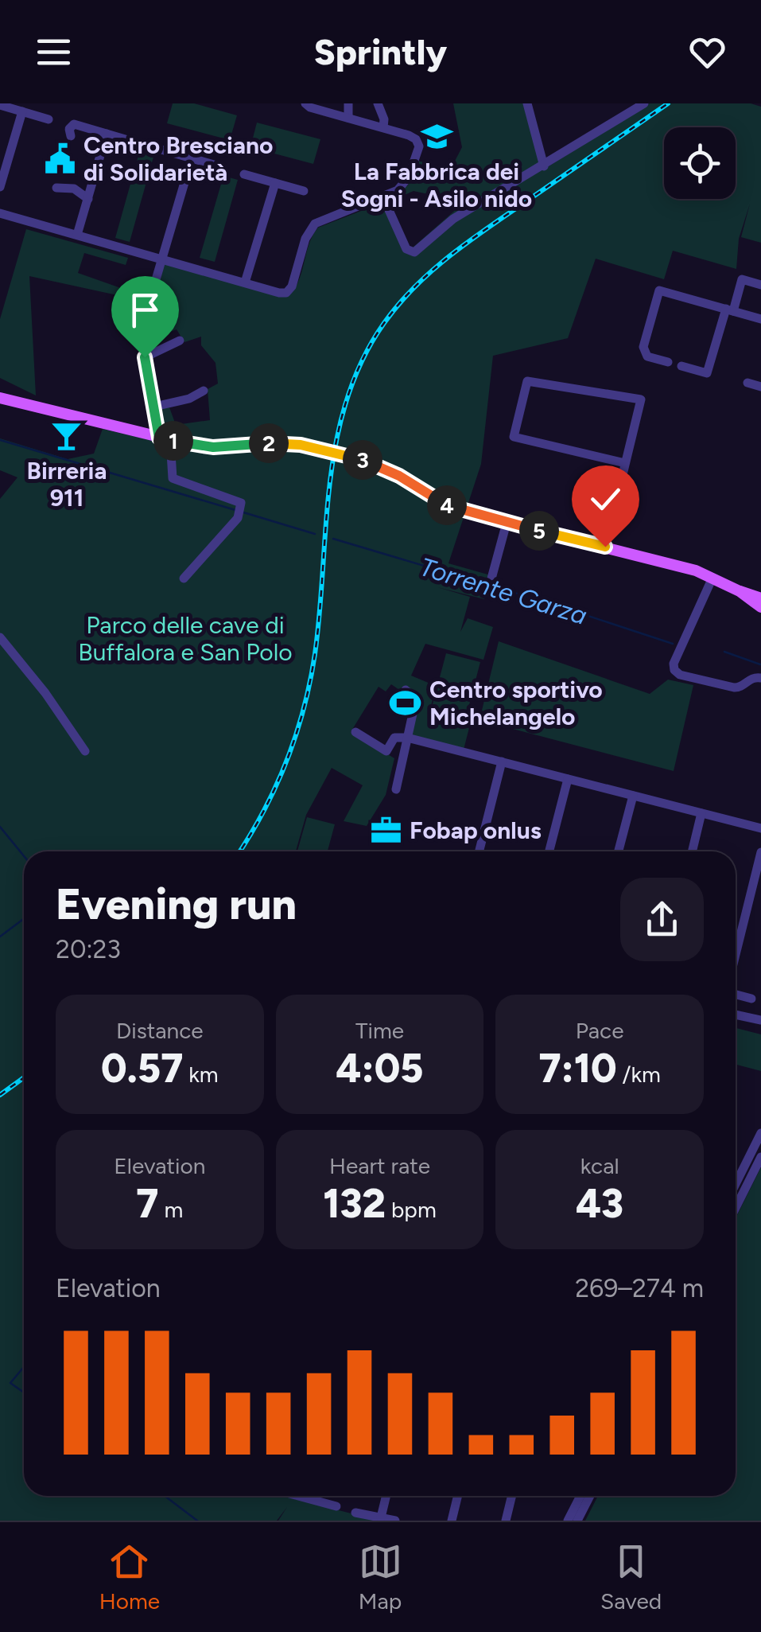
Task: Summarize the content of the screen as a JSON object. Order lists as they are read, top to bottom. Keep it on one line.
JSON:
{"water":["Torrente Garza"],"parks":["Parco delle cave di Buffalora e San Polo"],"places":{"school or university":["La Fabbrica dei Sogni - Asilo nido"],"public building":["Centro Bresciano di Solidarietà"],"bar":["Birreria 911"],"sports":["Centro sportivo Michelangelo"],"office":["Fobap onlus"]},"page":{"header":"Sprintly","pins":["1","2","3","4","5"],"heading":["Evening run","20:23"],"stats":[["Distance","0.57 km"],["Time","4:05"],["Pace","7:10 /km"],["Elevation","7 m"],["Heart rate","132 bpm"],["kcal","43"]],"chart":["Elevation","269–274 m"],"tabs":["Home","Map","Saved"]}}
